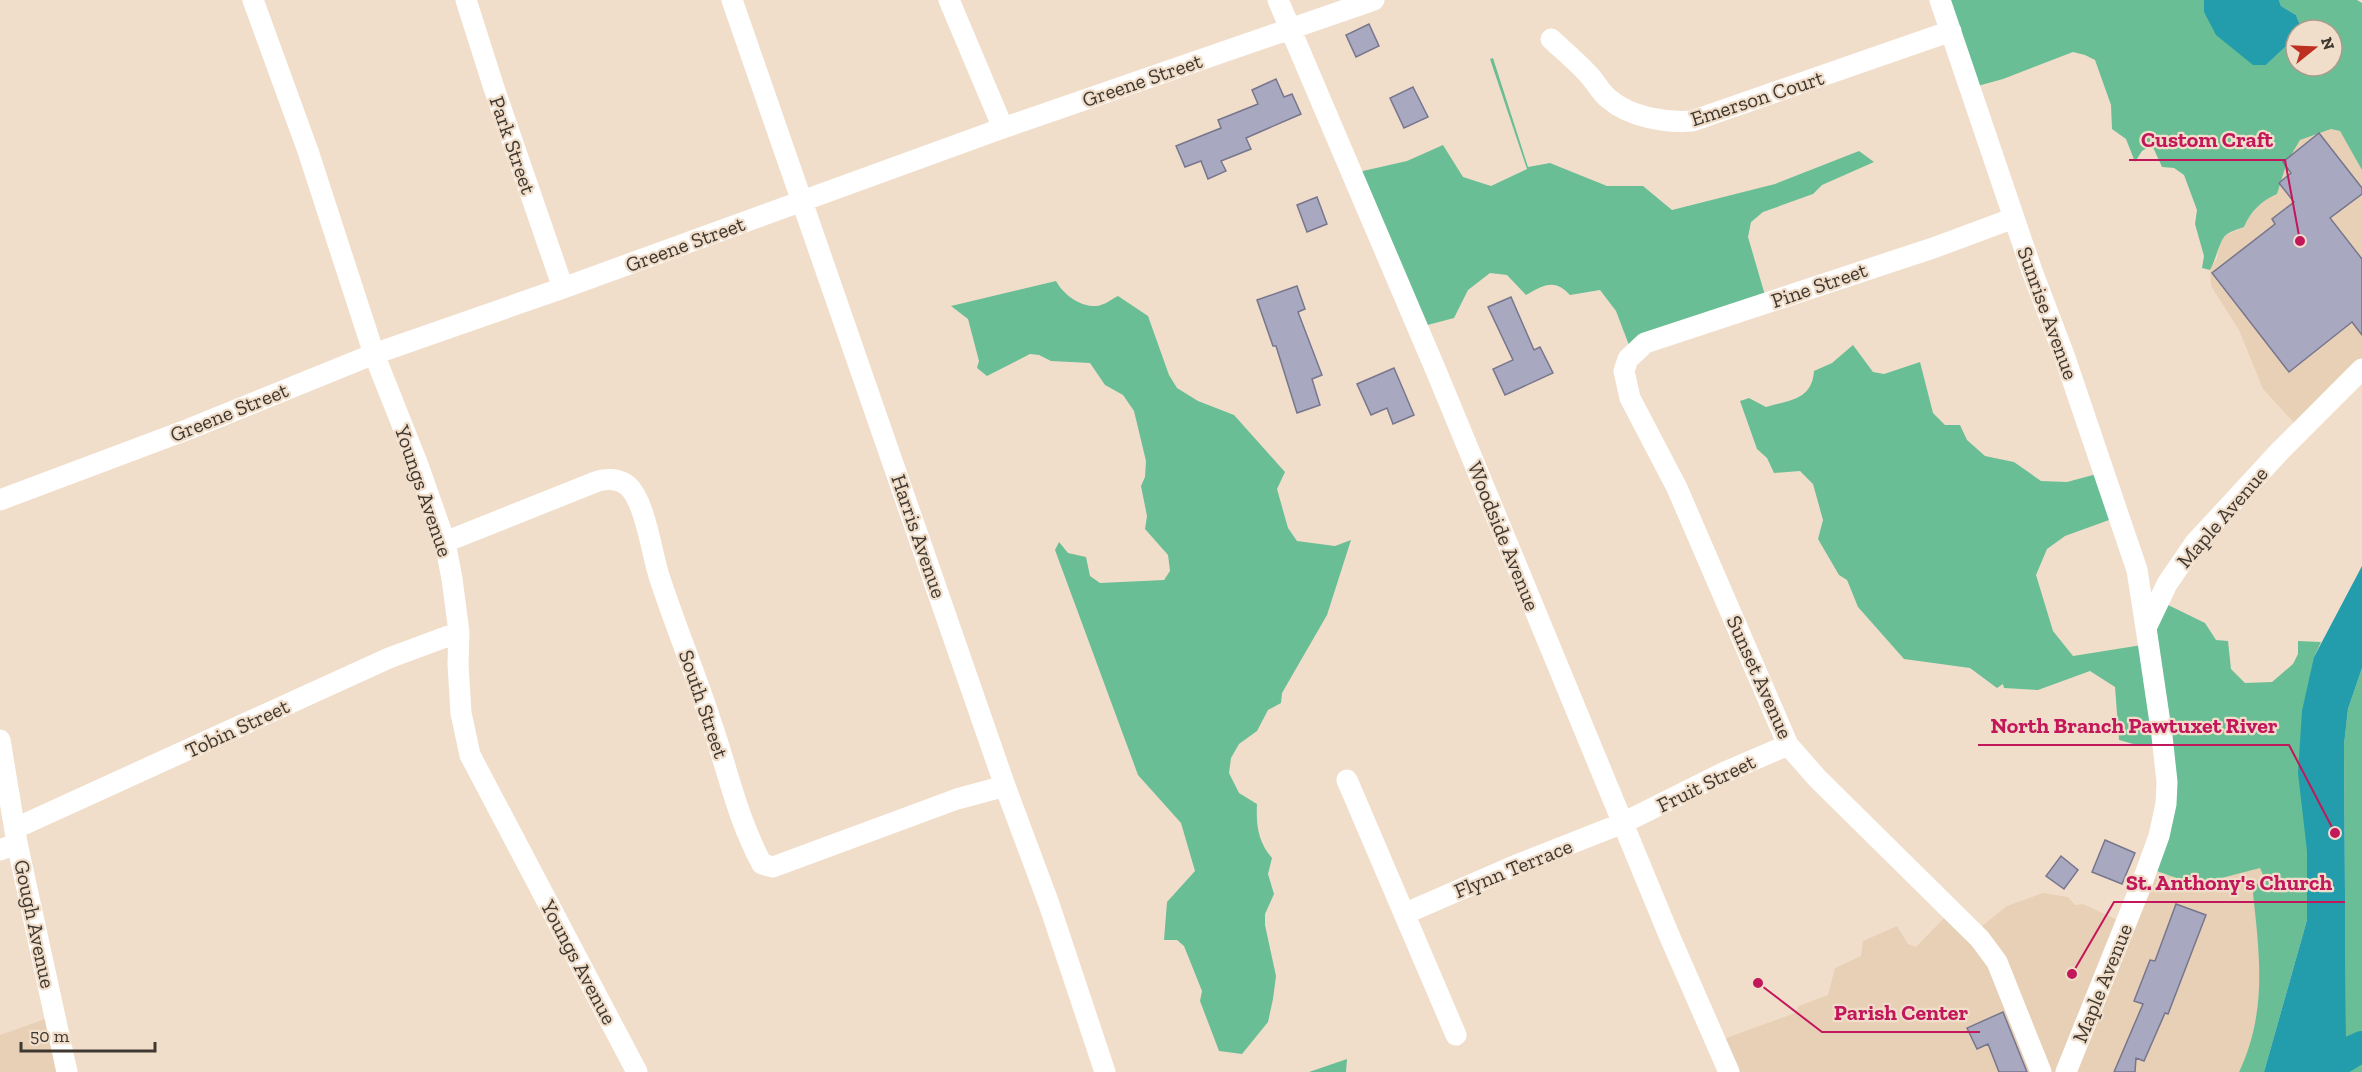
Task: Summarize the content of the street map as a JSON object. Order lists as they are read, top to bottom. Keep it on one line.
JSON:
{"streets":{"street":["Greene Street","Emerson Court","Park Street","Pine Street","Sunrise Avenue","Youngs Avenue","Maple Avenue","Harris Avenue","Woodside Avenue","Sunset Avenue","South Street","Tobin Street","Fruit Street","Flynn Terrace","Gough Avenue"]},"crossings":[["Greene Street","Park Street"],["Greene Street","Youngs Avenue"],["Greene Street","Harris Avenue"],["Greene Street","Woodside Avenue"],["Emerson Court","Sunrise Avenue"],["Pine Street","Sunrise Avenue"],["Pine Street","Sunset Avenue"],["Sunrise Avenue","Maple Avenue"],["Youngs Avenue","South Street"],["Youngs Avenue","Tobin Street"],["Harris Avenue","South Street"],["Woodside Avenue","Fruit Street"],["Woodside Avenue","Flynn Terrace"],["Sunset Avenue","Fruit Street"],["Tobin Street","Gough Avenue"],["Fruit Street","Flynn Terrace"]],"places":["Custom Craft","North Branch Pawtuxet River","St. Anthony's Church","Parish Center"],"scale_bar":"50 m","north":"right"}
